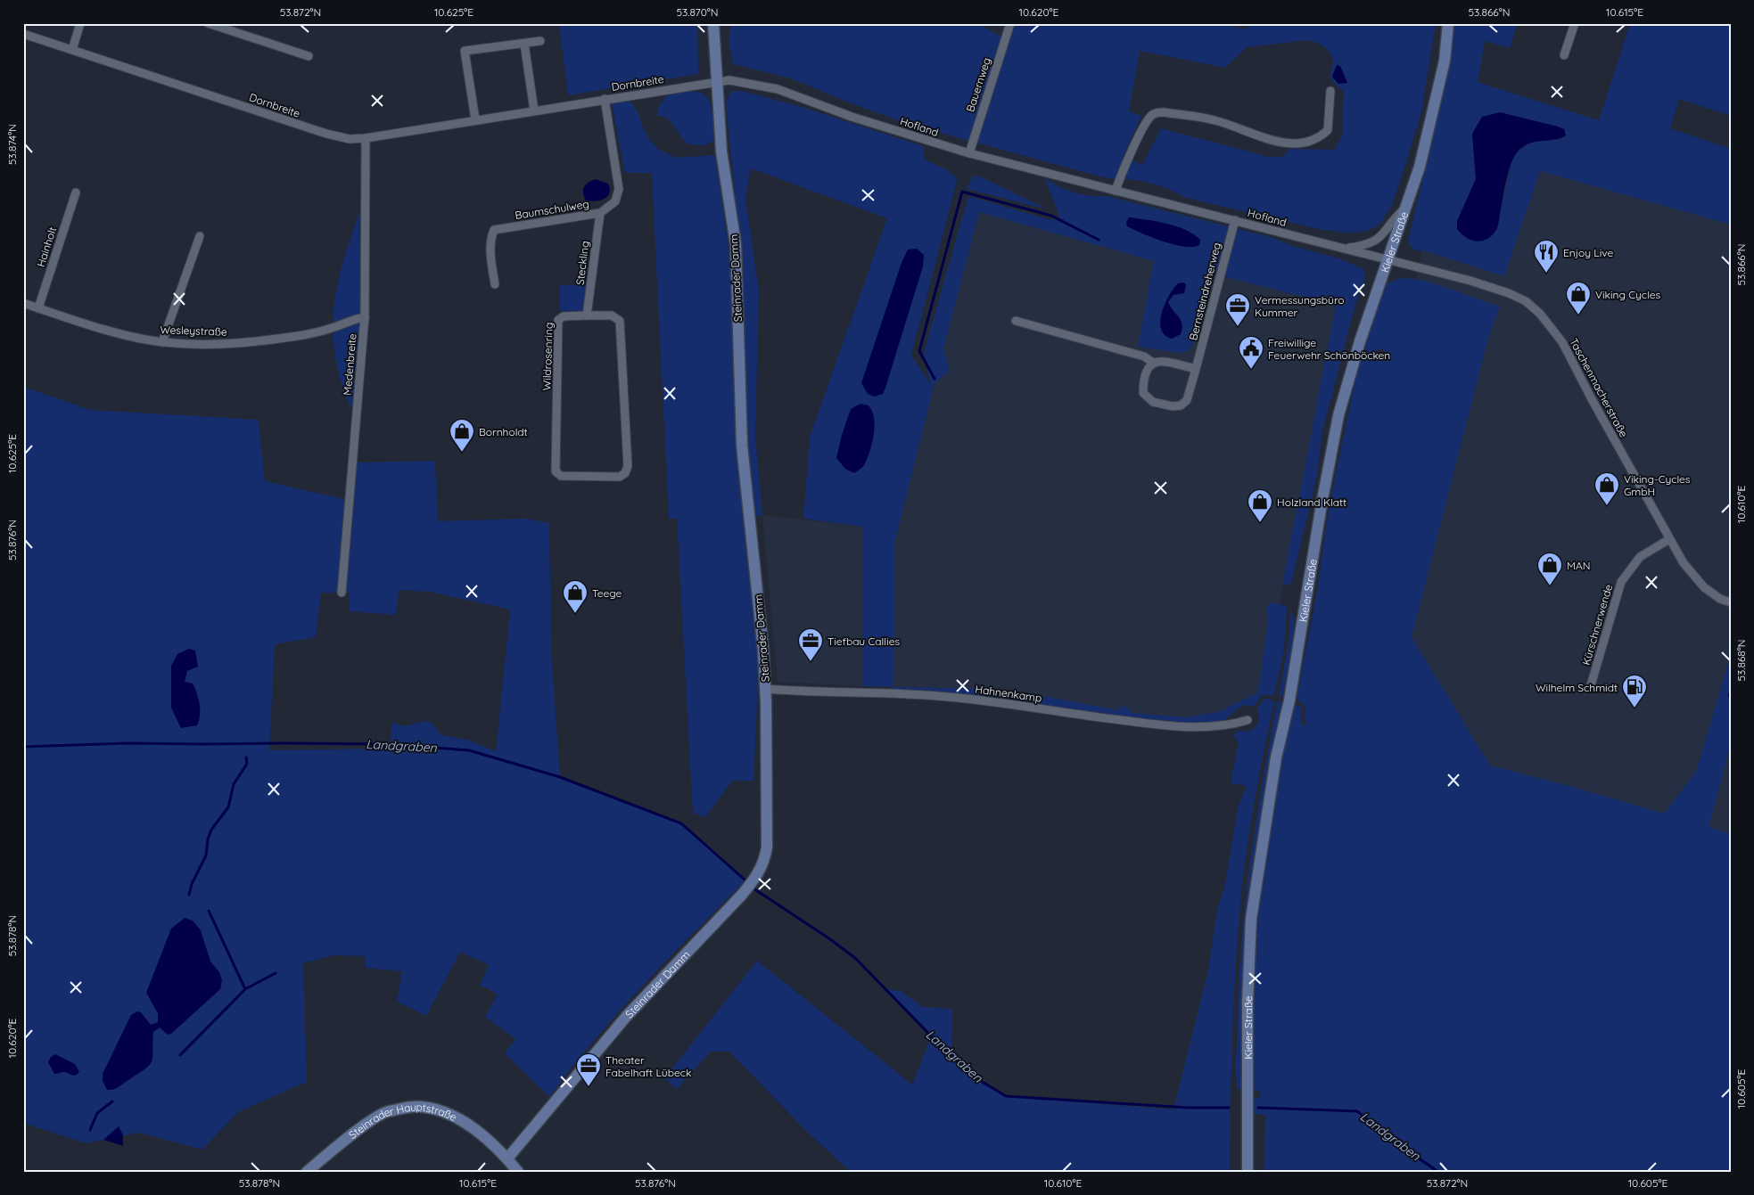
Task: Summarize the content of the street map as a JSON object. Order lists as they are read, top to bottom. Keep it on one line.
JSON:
{"streets":{"main road":["Kieler Straße","Steinrader Damm","Steinrader Hauptstraße"],"street":["Dornbreite","Bauernweg","Hofland","Baumschulweg","Hainholt","Steckling","Bernsteindreherweg","Wesleystraße","Wildrosenring","Medenbreite","Taschenmacherstraße","Kürschnerwende","Hahnenkamp"]},"crossings":[["Dornbreite","Hofland"],["Dornbreite","Baumschulweg"],["Dornbreite","Steinrader Damm"],["Dornbreite","Medenbreite"],["Bauernweg","Hofland"],["Hofland","Kieler Straße"],["Hofland","Steinrader Damm"],["Hofland","Bernsteindreherweg"],["Hofland","Taschenmacherstraße"],["Baumschulweg","Steckling"],["Kieler Straße","Taschenmacherstraße"],["Hainholt","Wesleystraße"],["Steckling","Wildrosenring"],["Steinrader Damm","Hahnenkamp"],["Steinrader Damm","Steinrader Hauptstraße"],["Wesleystraße","Medenbreite"],["Taschenmacherstraße","Kürschnerwende"]],"water":["Landgraben"],"places":{"restaurant":["Enjoy Live"],"shop":["Viking Cycles","Bornholdt","Viking-Cycles GmbH","Holzland Klatt","MAN","Teege"],"office":["Vermessungsbüro Kummer","Tiefbau Callies","Theater Fabelhaft Lübeck"],"public building":["Freiwillige Feuerwehr Schönböcken"],"fuel station":["Wilhelm Schmidt"]},"coordinates":["53.872°N","10.625°E","53.870°N","10.620°E","53.866°N","10.615°E","53.874°N","10.610°E","53.876°N","53.868°N","53.878°N","10.605°E"]}
